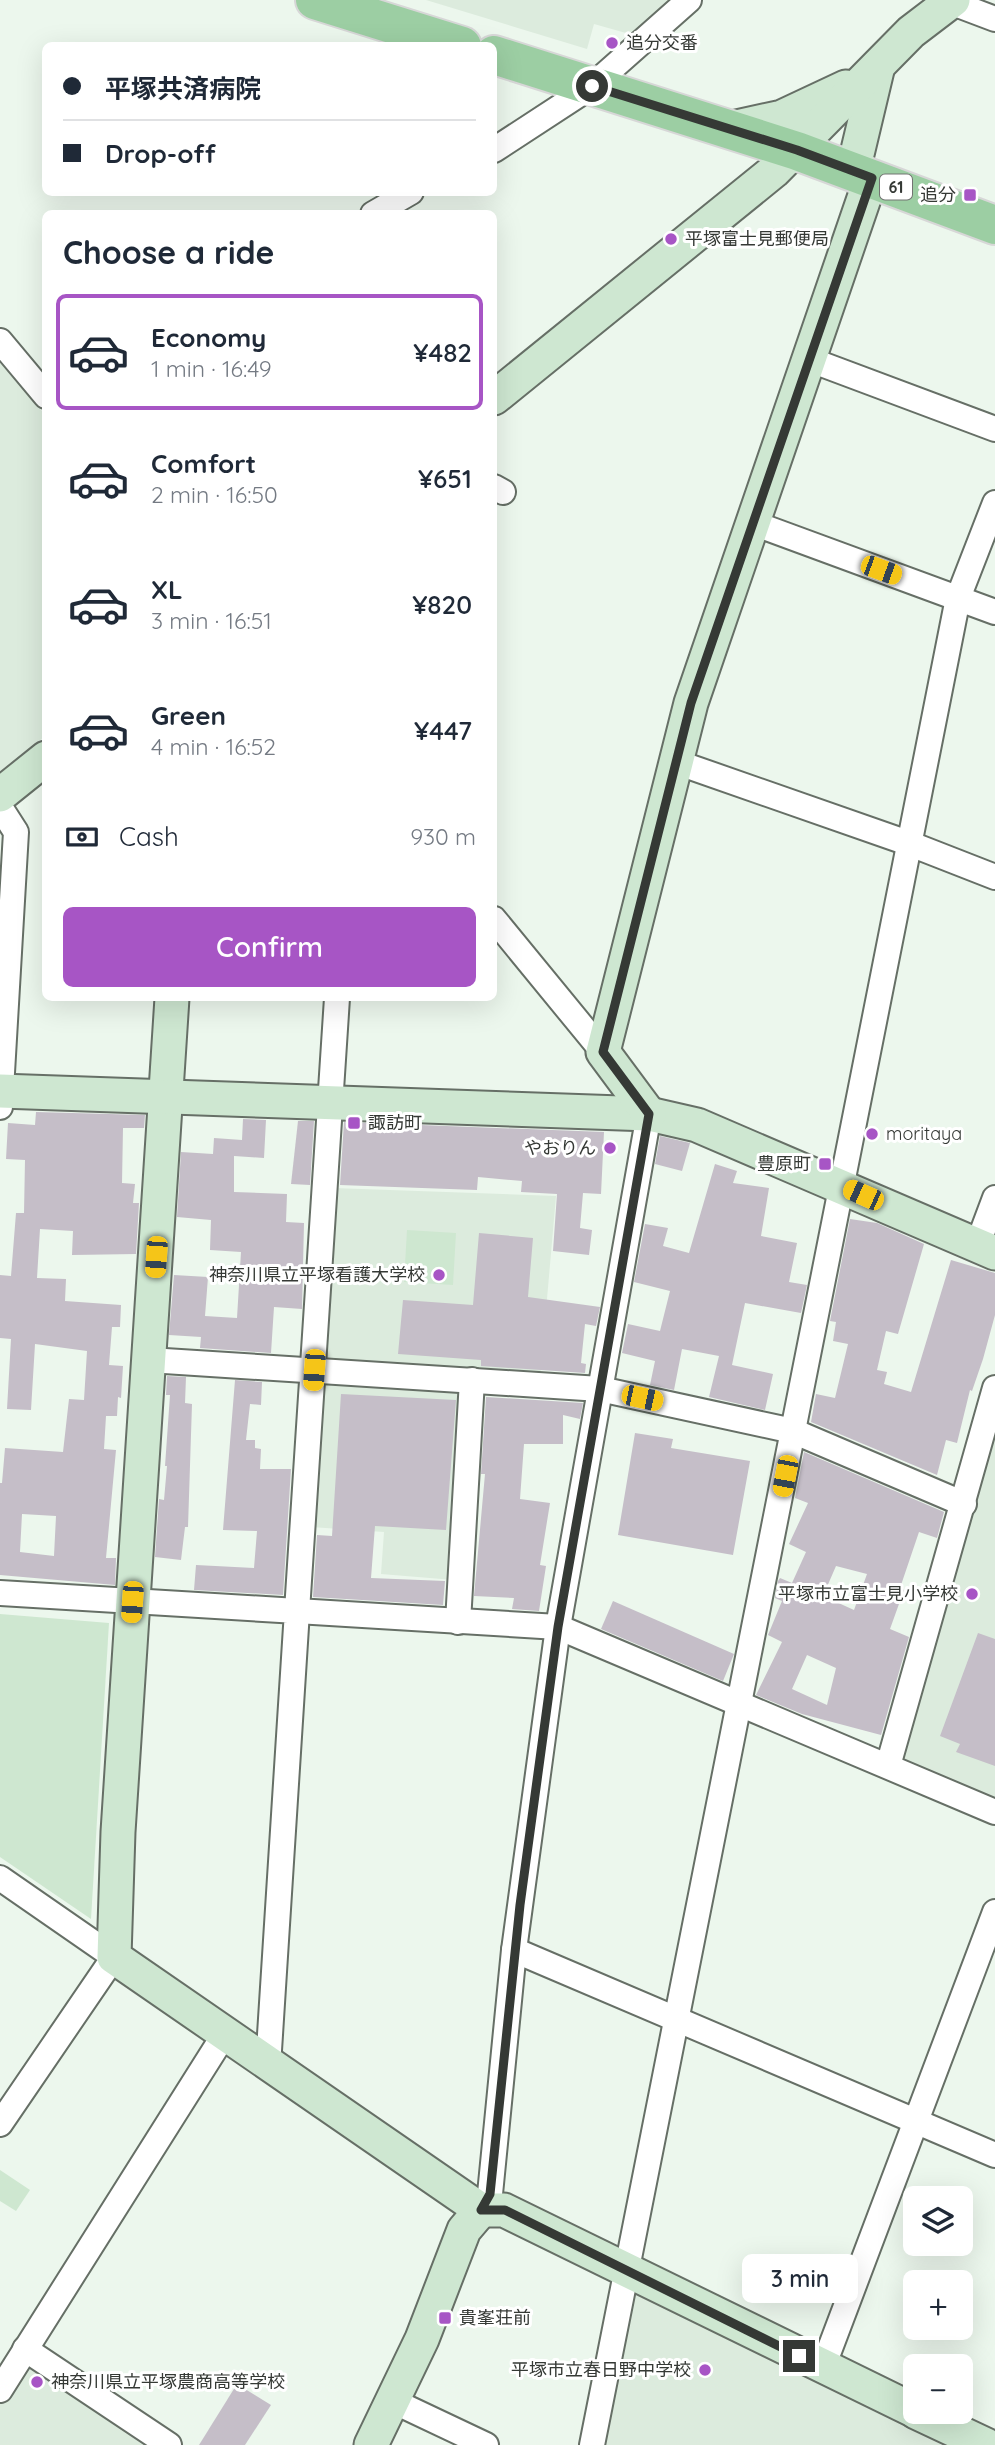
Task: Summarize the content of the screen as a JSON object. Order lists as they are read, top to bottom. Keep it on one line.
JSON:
{"streets":{"main road":["61"]},"places":{"other":["追分交番","平塚富士見郵便局","moritaya","やおりん","神奈川県立平塚看護大学校","平塚市立富士見小学校","平塚市立春日野中学校","神奈川県立平塚農商高等学校"],"transit":["追分","諏訪町","豊原町","貴峯荘前"]},"page":{"banner":["平塚共済病院","Drop-off"],"heading":"Choose a ride","list":[{"name":"Economy","note":"1 min · 16:49","value":"¥482"},{"name":"Comfort","note":"2 min · 16:50","value":"¥651"},{"name":"XL","note":"3 min · 16:51","value":"¥820"},{"name":"Green","note":"4 min · 16:52","value":"¥447"}],"pay":["Cash","930 m"],"buttons":"Confirm","map_buttons":["+","−"],"bubble":"3 min"}}
